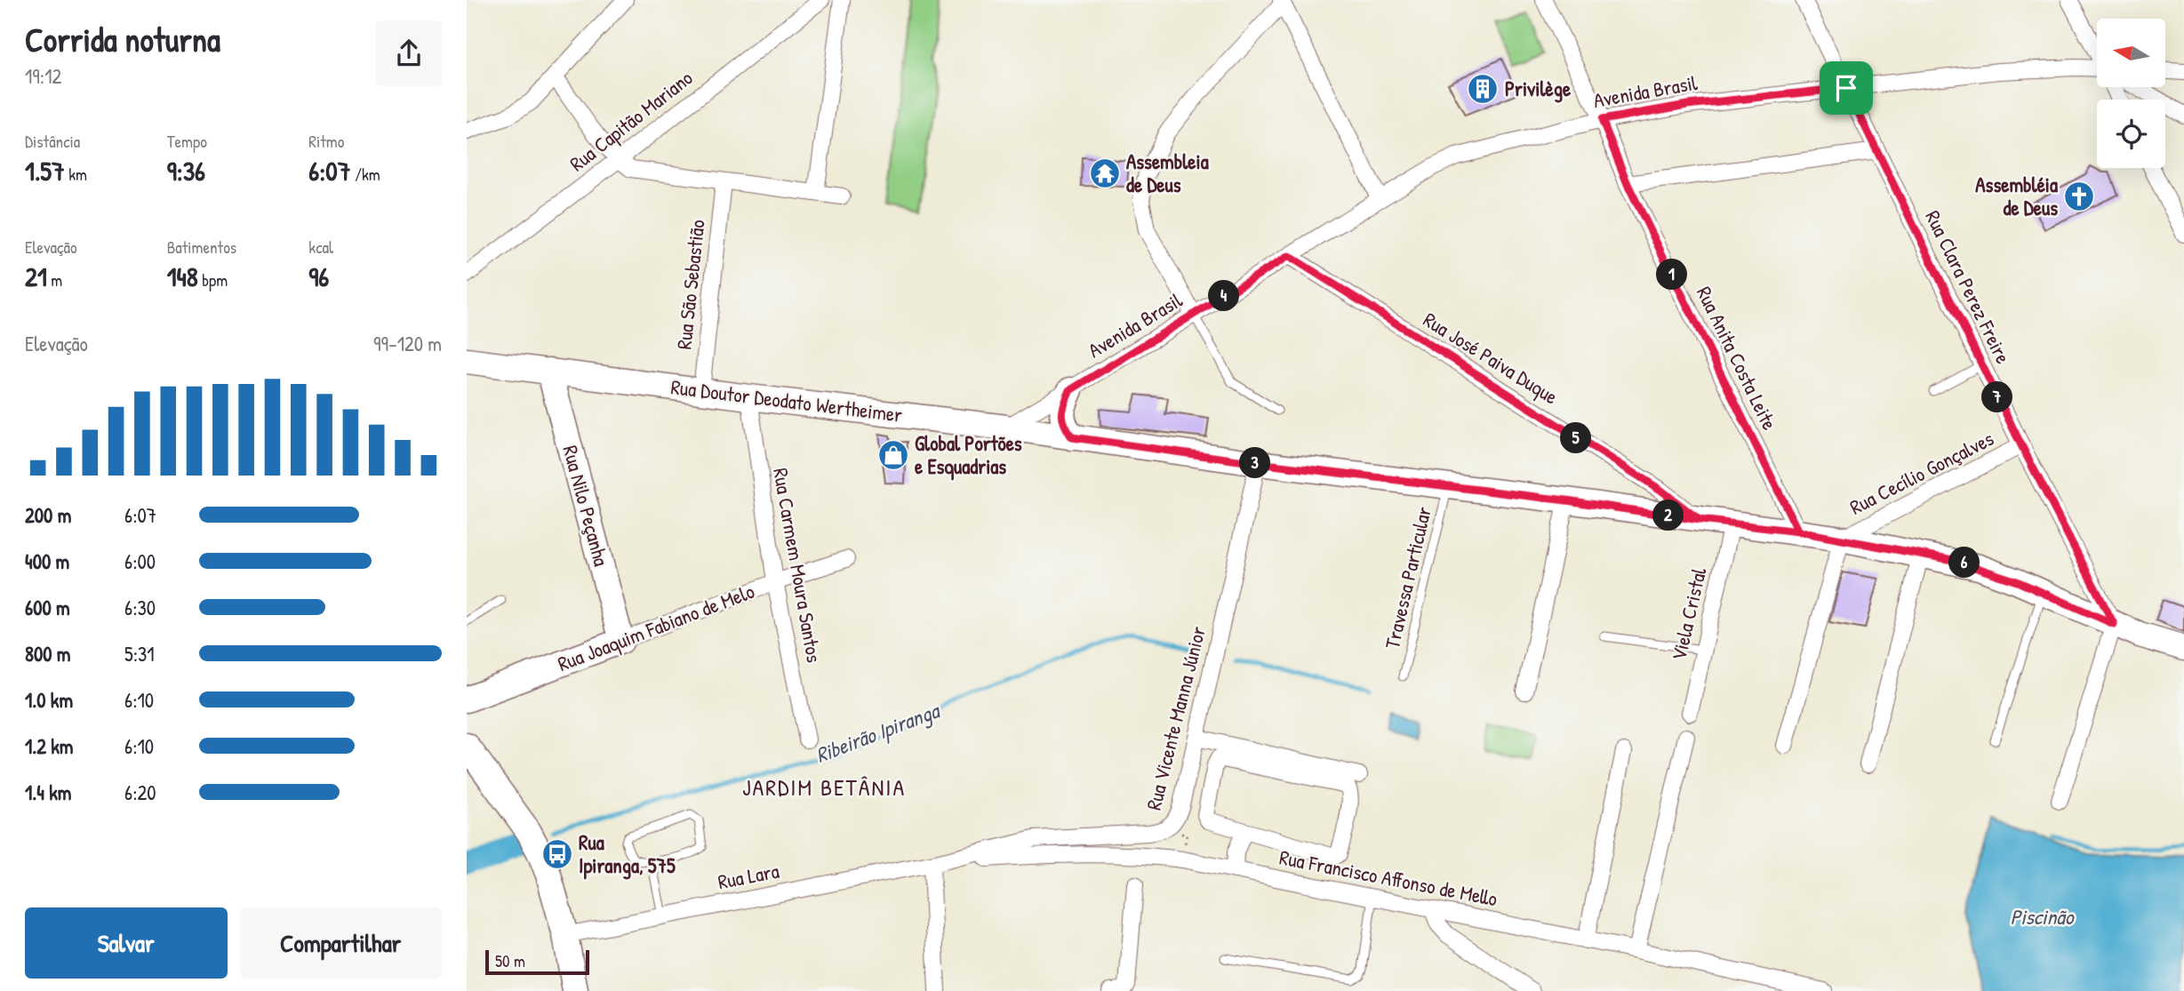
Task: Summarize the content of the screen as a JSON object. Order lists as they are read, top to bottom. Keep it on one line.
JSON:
{"streets":{"main road":["Rua Doutor Deodato Wertheimer","Rua Nilo Peçanha","Rua Joaquim Fabiano de Melo"],"street":["Avenida Brasil","Rua Capitão Mariano","Rua São Sebastião","Rua Clara Perez Freire","Rua José Paiva Duque","Rua Anita Costa Leite","Rua Cecílio Gonçalves","Rua Carmem Moura Santos","Viela Cristal","Rua Vicente Manna Júnior","Rua Lara","Rua Francisco Affonso de Mello"],"lane":["Travessa Particular"]},"crossings":[["Avenida Brasil","Rua Clara Perez Freire"],["Avenida Brasil","Rua José Paiva Duque"],["Avenida Brasil","Rua Anita Costa Leite"],["Avenida Brasil","Rua Doutor Deodato Wertheimer"],["Rua São Sebastião","Rua Doutor Deodato Wertheimer"],["Rua Clara Perez Freire","Rua Doutor Deodato Wertheimer"],["Rua Clara Perez Freire","Rua Cecílio Gonçalves"],["Rua José Paiva Duque","Rua Doutor Deodato Wertheimer"],["Rua Anita Costa Leite","Rua Doutor Deodato Wertheimer"],["Rua Doutor Deodato Wertheimer","Rua Cecílio Gonçalves"],["Rua Doutor Deodato Wertheimer","Rua Nilo Peçanha"],["Rua Doutor Deodato Wertheimer","Rua Carmem Moura Santos"],["Rua Doutor Deodato Wertheimer","Travessa Particular"],["Rua Doutor Deodato Wertheimer","Viela Cristal"],["Rua Doutor Deodato Wertheimer","Rua Vicente Manna Júnior"],["Rua Nilo Peçanha","Rua Joaquim Fabiano de Melo"],["Rua Carmem Moura Santos","Rua Joaquim Fabiano de Melo"],["Rua Vicente Manna Júnior","Rua Lara"],["Rua Vicente Manna Júnior","Rua Francisco Affonso de Mello"],["Rua Lara","Rua Francisco Affonso de Mello"]],"districts":["JARDIM BETÂNIA"],"water":["Ribeirão Ipiranga","Piscinão"],"places":{"building":["Privilège"],"temple":["Assembleia de Deus"],"church":["Assembléia de Deus"],"shop":["Global Portões e Esquadrias"],"bus stop":["Rua Ipiranga, 575"]},"scale_bar":"50 m","north":"left","page":{"heading":["Corrida noturna","19:12"],"stats":[["Distância","1.57 km"],["Tempo","9:36"],["Ritmo","6:07 /km"],["Elevação","21 m"],["Batimentos","148 bpm"],["kcal","96"]],"pins":["1","4","7","5","3","2","6"],"chart":["Elevação","99–120 m"],"list":[{"name":"200 m","note":"6:07"},{"name":"400 m","note":"6:00"},{"name":"600 m","note":"6:30"},{"name":"800 m","note":"5:31"},{"name":"1.0 km","note":"6:10"},{"name":"1.2 km","note":"6:10"},{"name":"1.4 km","note":"6:20"}],"buttons":["Salvar","Compartilhar"],"scale":"50 m"}}
